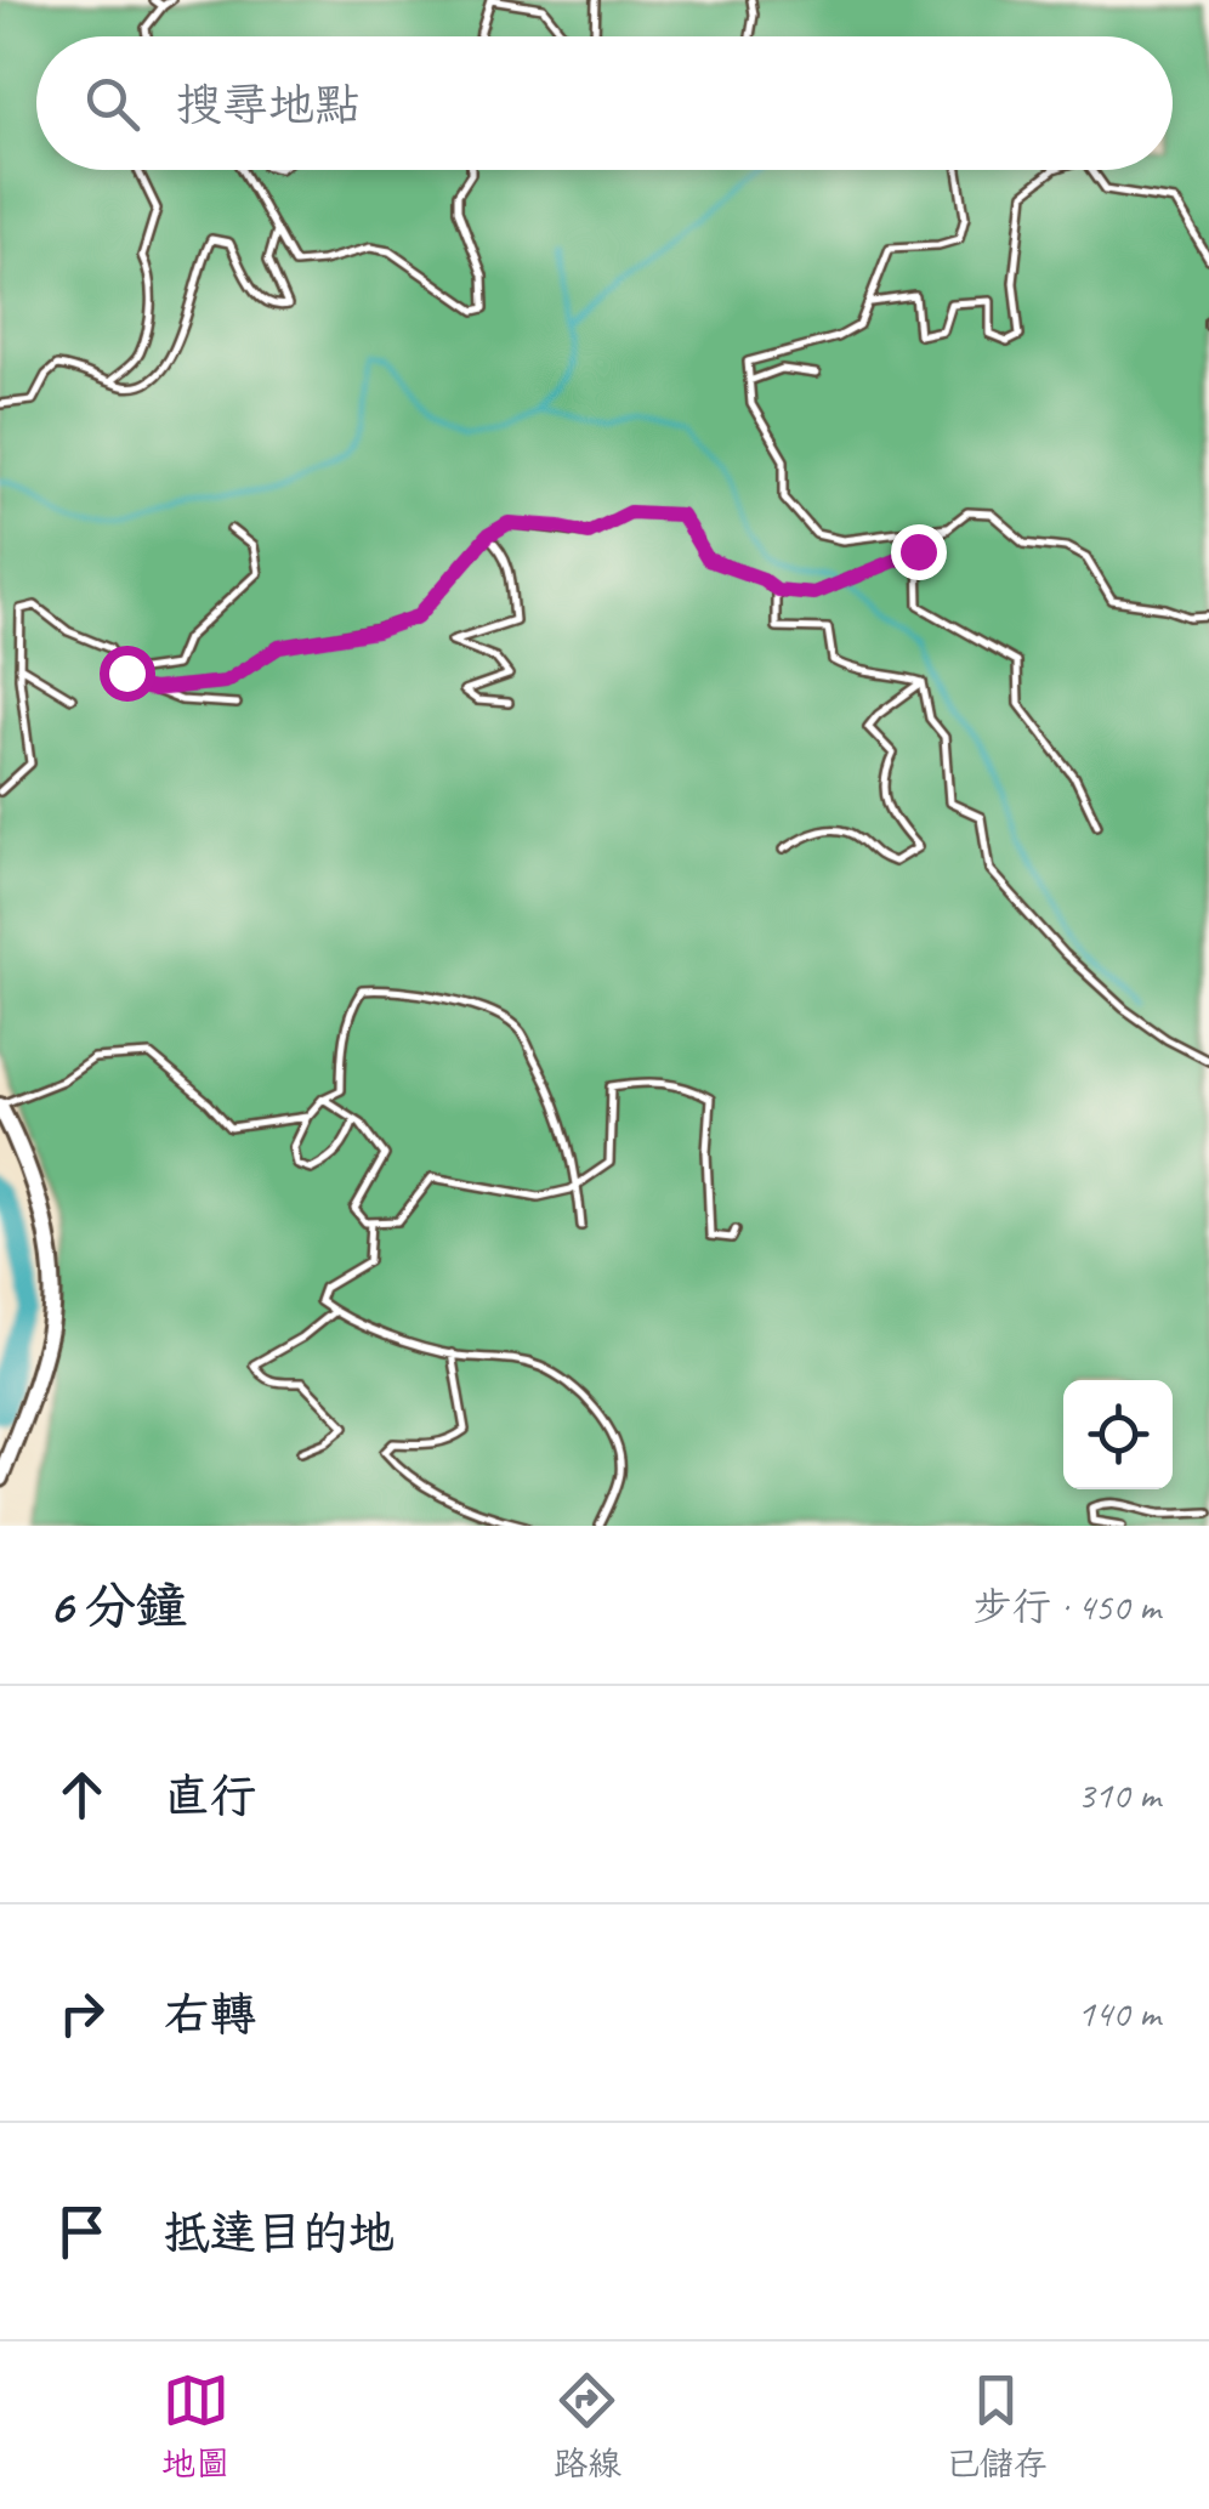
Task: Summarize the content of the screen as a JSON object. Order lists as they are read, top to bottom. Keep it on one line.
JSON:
{"page":{"search":"搜尋地點","heading":["6 分鐘","步行 · 450 m"],"list":[["直行","310 m"],["右轉","140 m"],"抵達目的地"],"nav":["地圖","路線","已儲存"]}}
